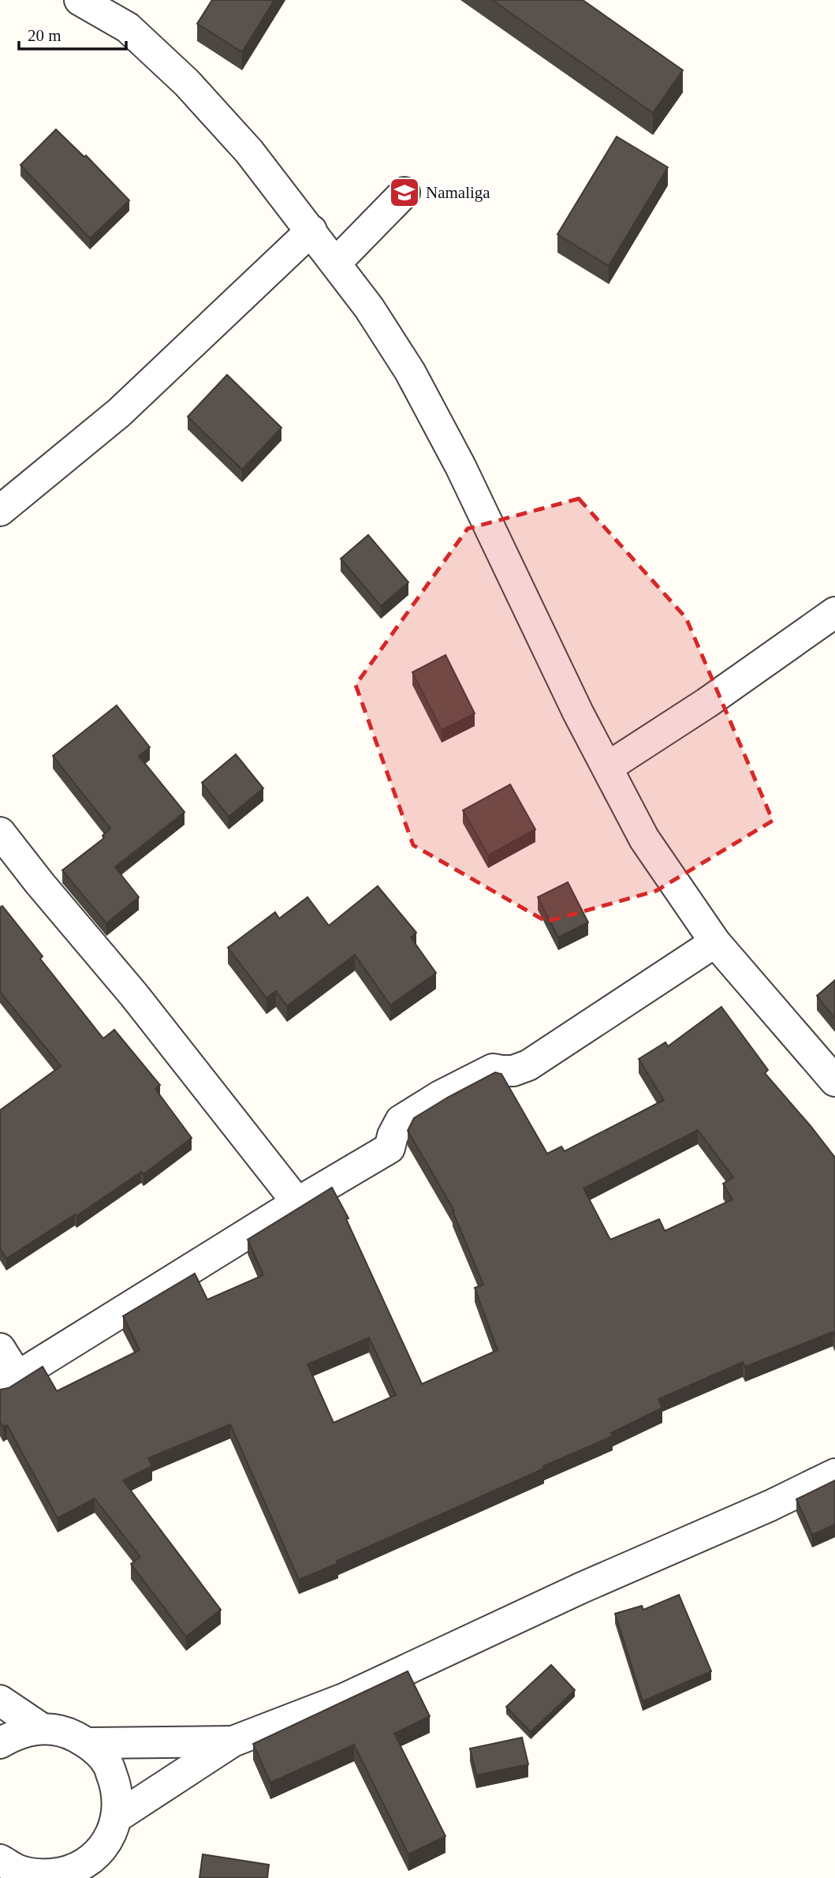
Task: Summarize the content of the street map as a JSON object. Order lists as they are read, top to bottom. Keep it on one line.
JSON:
{"places":{"school or university":["Namaliga"]},"scale_bar":"20 m"}
